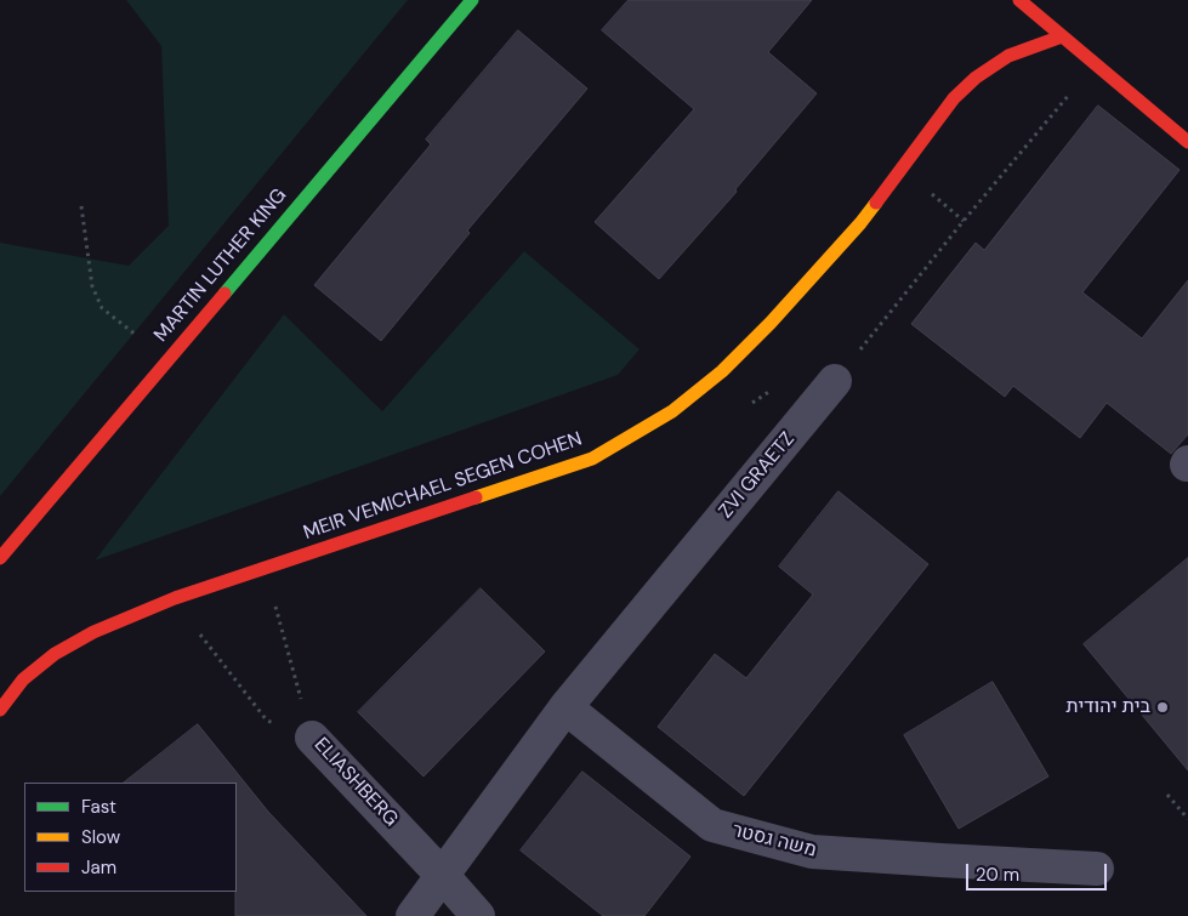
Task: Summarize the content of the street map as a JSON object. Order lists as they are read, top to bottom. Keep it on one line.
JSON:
{"streets":{"street":["MARTIN LUTHER KING","ZVI GRAETZ","MEIR VEMICHAEL SEGEN COHEN","ELIASHBERG","משה גסטר"]},"crossings":[["ZVI GRAETZ","ELIASHBERG"],["ZVI GRAETZ","משה גסטר"],["MEIR VEMICHAEL SEGEN COHEN","ELIASHBERG"]],"places":["בית יהודית"],"legend":["Fast","Slow","Jam"],"scale_bar":"20 m"}
